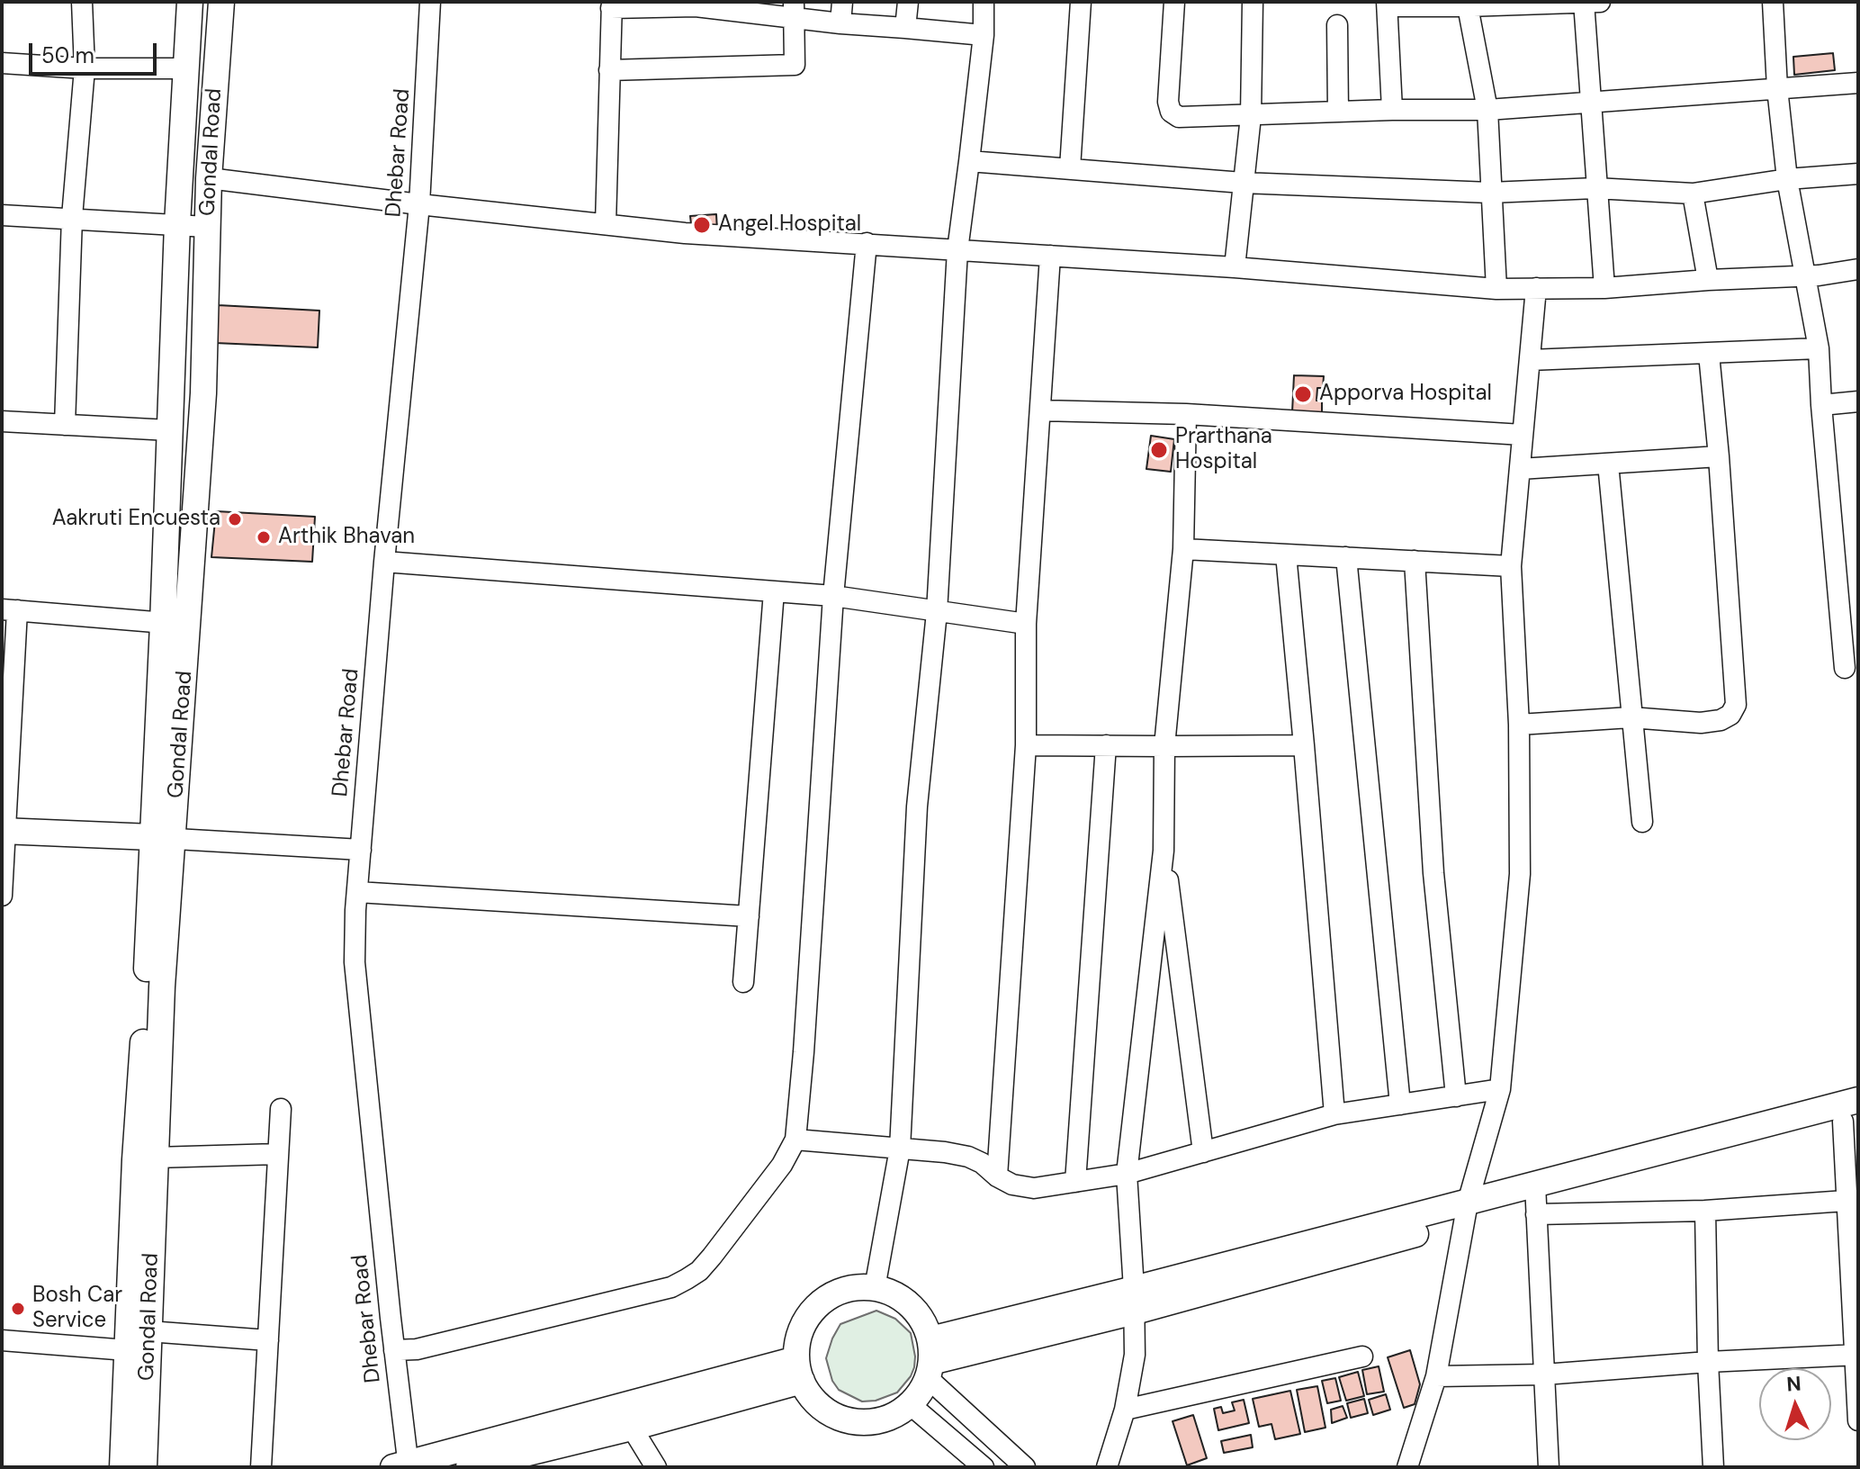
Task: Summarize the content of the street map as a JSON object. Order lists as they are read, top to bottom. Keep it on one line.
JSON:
{"streets":{"main road":["Gondal Road"],"street":["Dhebar Road"]},"places":["Angel Hospital","Apporva Hospital","Prarthana Hospital","Aakruti Encuesta","Arthik Bhavan","Bosh Car Service"],"scale_bar":"50 m","north":"top"}
